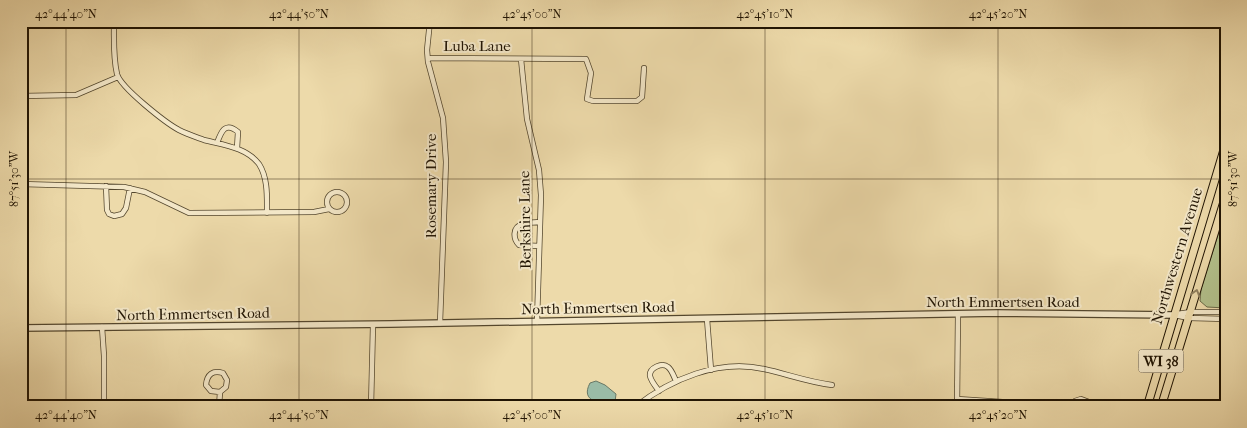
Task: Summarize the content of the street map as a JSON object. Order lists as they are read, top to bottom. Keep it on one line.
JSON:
{"streets":{"main road":["Northwestern Avenue","WI 38"],"street":["Luba Lane","Rosemary Drive","Berkshire Lane","North Emmertsen Road"]},"crossings":[["Luba Lane","Rosemary Drive"],["Luba Lane","Berkshire Lane"],["Rosemary Drive","North Emmertsen Road"],["Berkshire Lane","North Emmertsen Road"],["Northwestern Avenue","North Emmertsen Road"]],"coordinates":["42°44'40\"N","42°44'50\"N","42°45'00\"N","42°45'10\"N","42°45'20\"N","87°51'30\"W"]}
